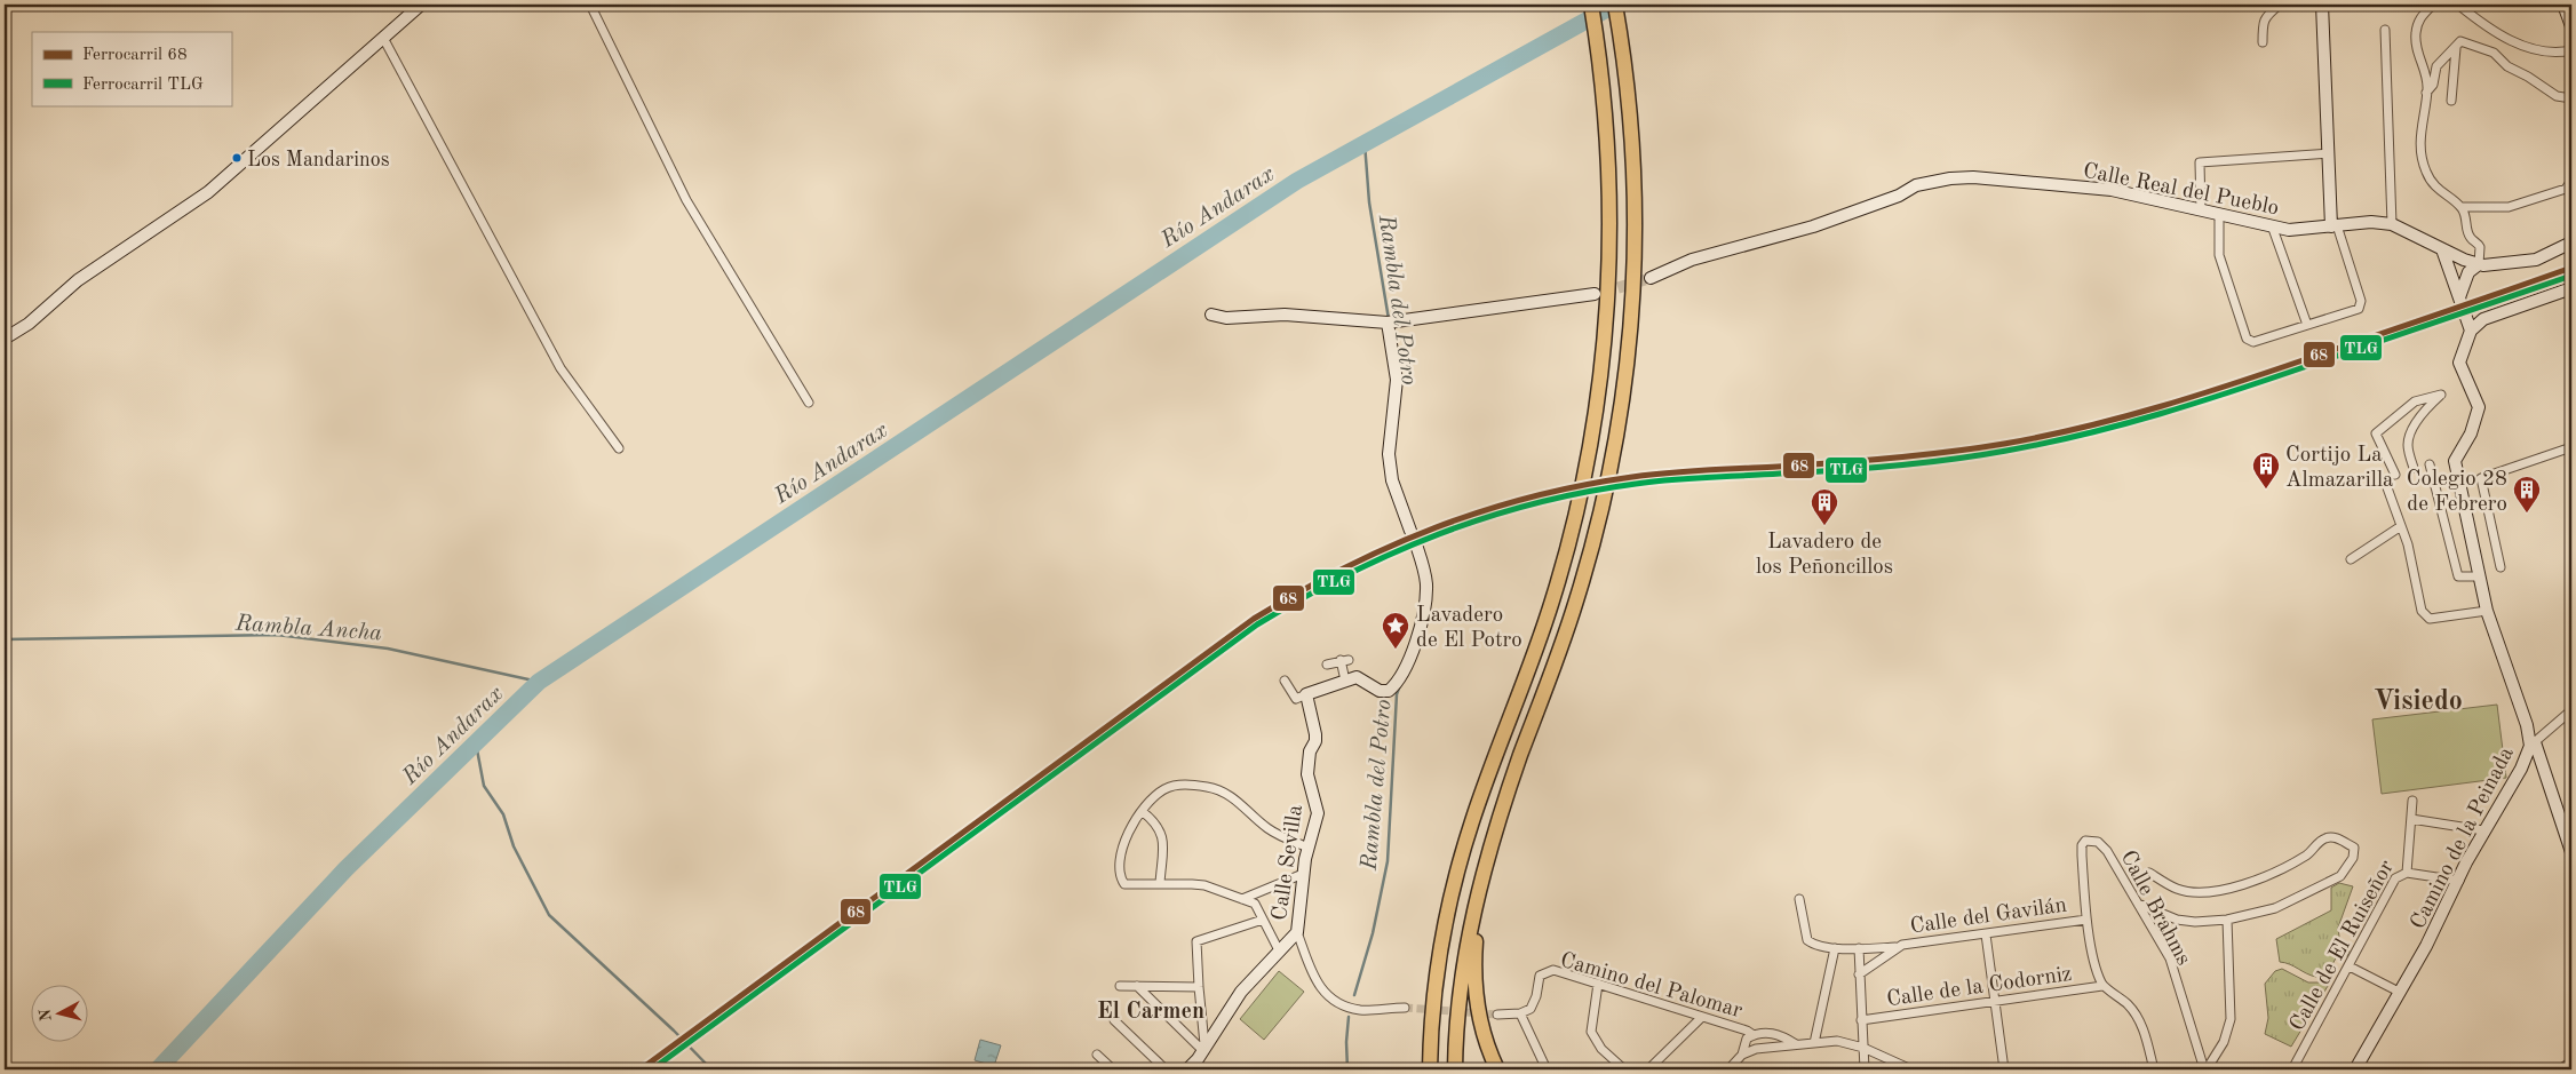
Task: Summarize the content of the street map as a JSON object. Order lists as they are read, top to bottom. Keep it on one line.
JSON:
{"streets":{"street":["Calle Real del Pueblo","Camino de la Peinada","Calle Sevilla","Calle Brahms","Calle del Gavilán","Calle de El Ruiseñor","Camino del Palomar","Calle de la Codorniz"]},"crossings":[["Calle Brahms","Calle del Gavilán"]],"districts":["Visiedo","El Carmen"],"water":["Río Andarax","Rambla del Potro","Rambla Ancha"],"places":{"other":["Los Mandarinos"],"building":["Cortijo La Almazarilla","Colegio 28 de Febrero","Lavadero de los Peñoncillos"],"place":["Lavadero de El Potro"]},"lines":["rail line 68","rail line TLG"],"legend":["Ferrocarril 68","Ferrocarril TLG"],"north":"left"}
